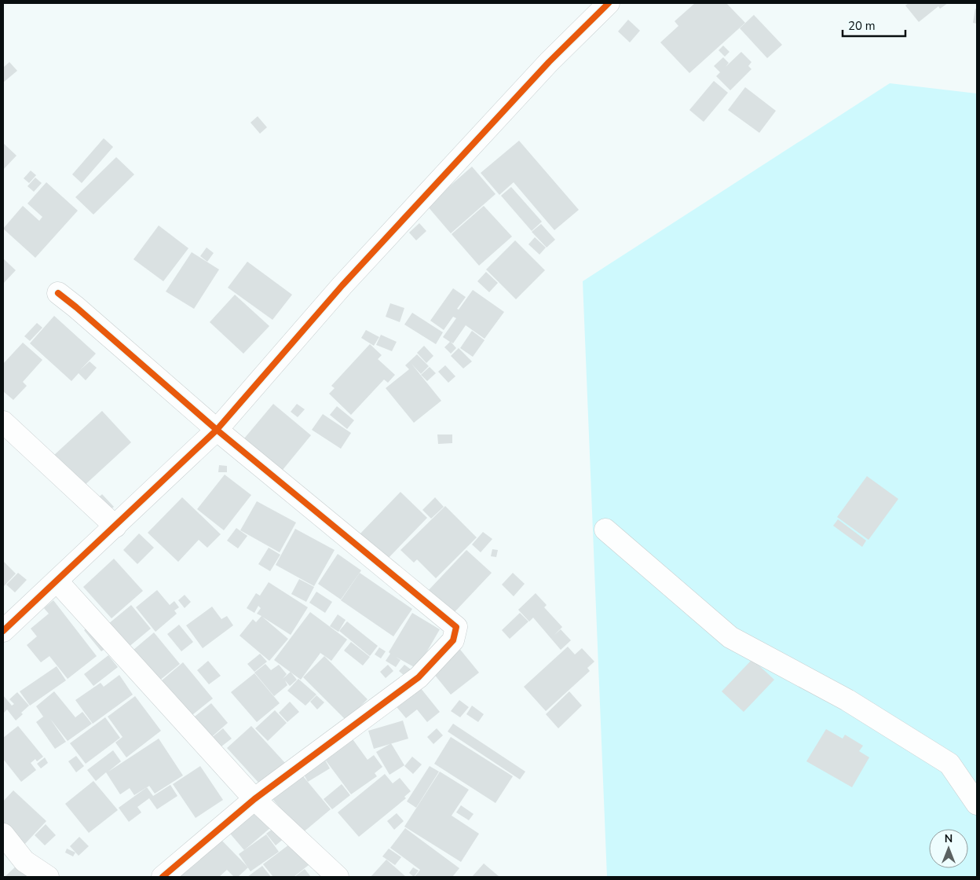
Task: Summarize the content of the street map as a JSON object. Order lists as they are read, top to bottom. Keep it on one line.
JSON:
{"scale_bar":"20 m","north":"top"}
